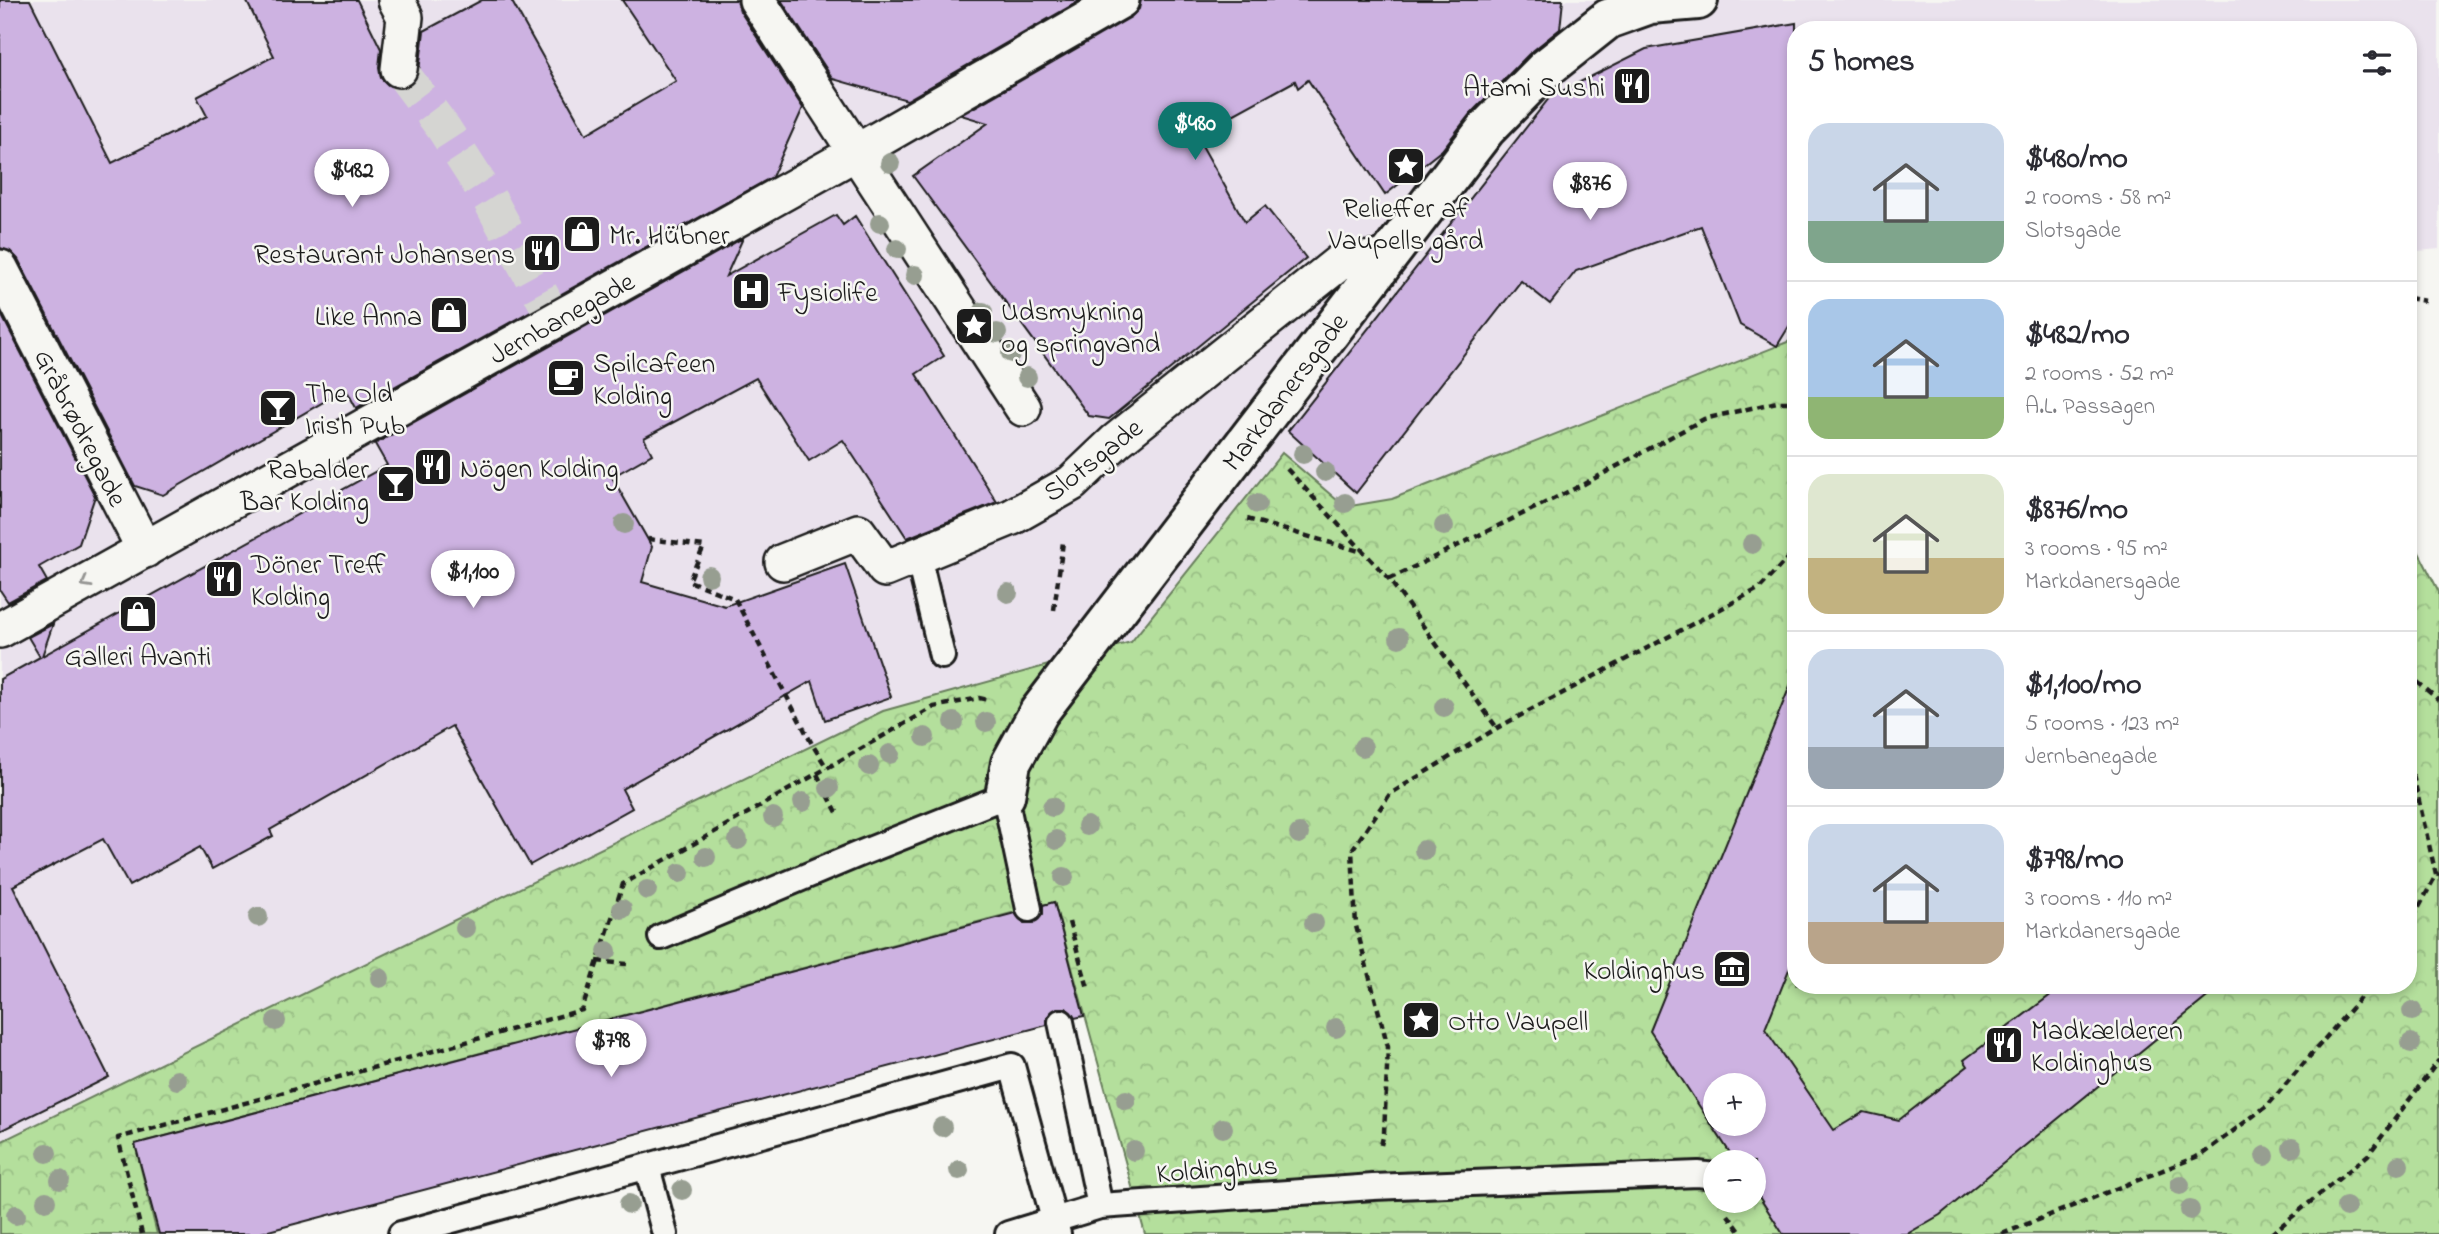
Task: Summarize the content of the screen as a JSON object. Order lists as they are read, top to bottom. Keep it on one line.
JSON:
{"streets":{"street":["Jernbanegade","Markdanersgade","Gråbrødregade","Slotsgade"],"lane":["Koldinghus"]},"crossings":[["Jernbanegade","Gråbrødregade"],["Markdanersgade","Slotsgade"]],"places":{"restaurant":["Atami Sushi","Restaurant Johansens","Nögen Kolding","Döner Treff Kolding","Madkælderen Koldinghus"],"place":["Relieffer af Vaupells gård","Udsmykning og springvand","Otto Vaupell"],"shop":["Mr. Hübner","Like Anna","Galleri Avanti"],"hospital":["Fysiolife"],"cafe":["Spilcafeen Kolding"],"bar":["The Old Irish Pub","Rabalder Bar Kolding"],"museum":["Koldinghus"]},"page":{"heading":"5 homes","price":["$480","$482","$876","$1,100","$798"],"list":[{"name":"$480/mo","note":"2 rooms · 58 m² · Slotsgade"},{"name":"$482/mo","note":"2 rooms · 52 m² · A.L. Passagen"},{"name":"$876/mo","note":"3 rooms · 95 m² · Markdanersgade"},{"name":"$1,100/mo","note":"5 rooms · 123 m² · Jernbanegade"},{"name":"$798/mo","note":"3 rooms · 110 m² · Markdanersgade"}],"map_buttons":["+","−"]}}
